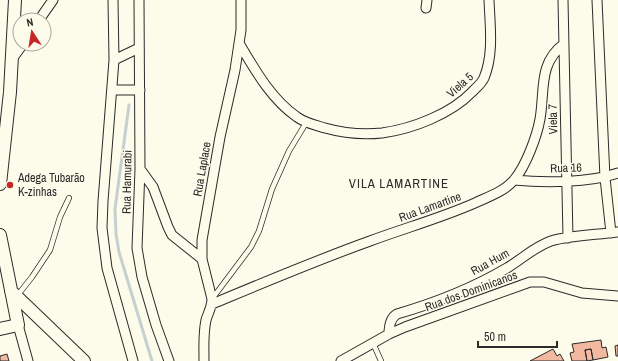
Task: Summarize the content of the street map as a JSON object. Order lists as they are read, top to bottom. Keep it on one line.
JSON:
{"streets":{"street":["Viela 5","Viela 7","Rua 16","Rua Laplace","Rua Hamurabi","Rua Lamartine","Rua Hum","Rua dos Dominicanos"]},"crossings":[["Viela 7","Rua 16"],["Viela 7","Rua Lamartine"],["Viela 7","Rua Hum"],["Rua 16","Rua Lamartine"],["Rua Laplace","Rua Lamartine"],["Rua Hum","Rua dos Dominicanos"]],"districts":["VILA LAMARTINE"],"places":["Adega Tubarão K-zinhas"],"scale_bar":"50 m","north":"top"}
